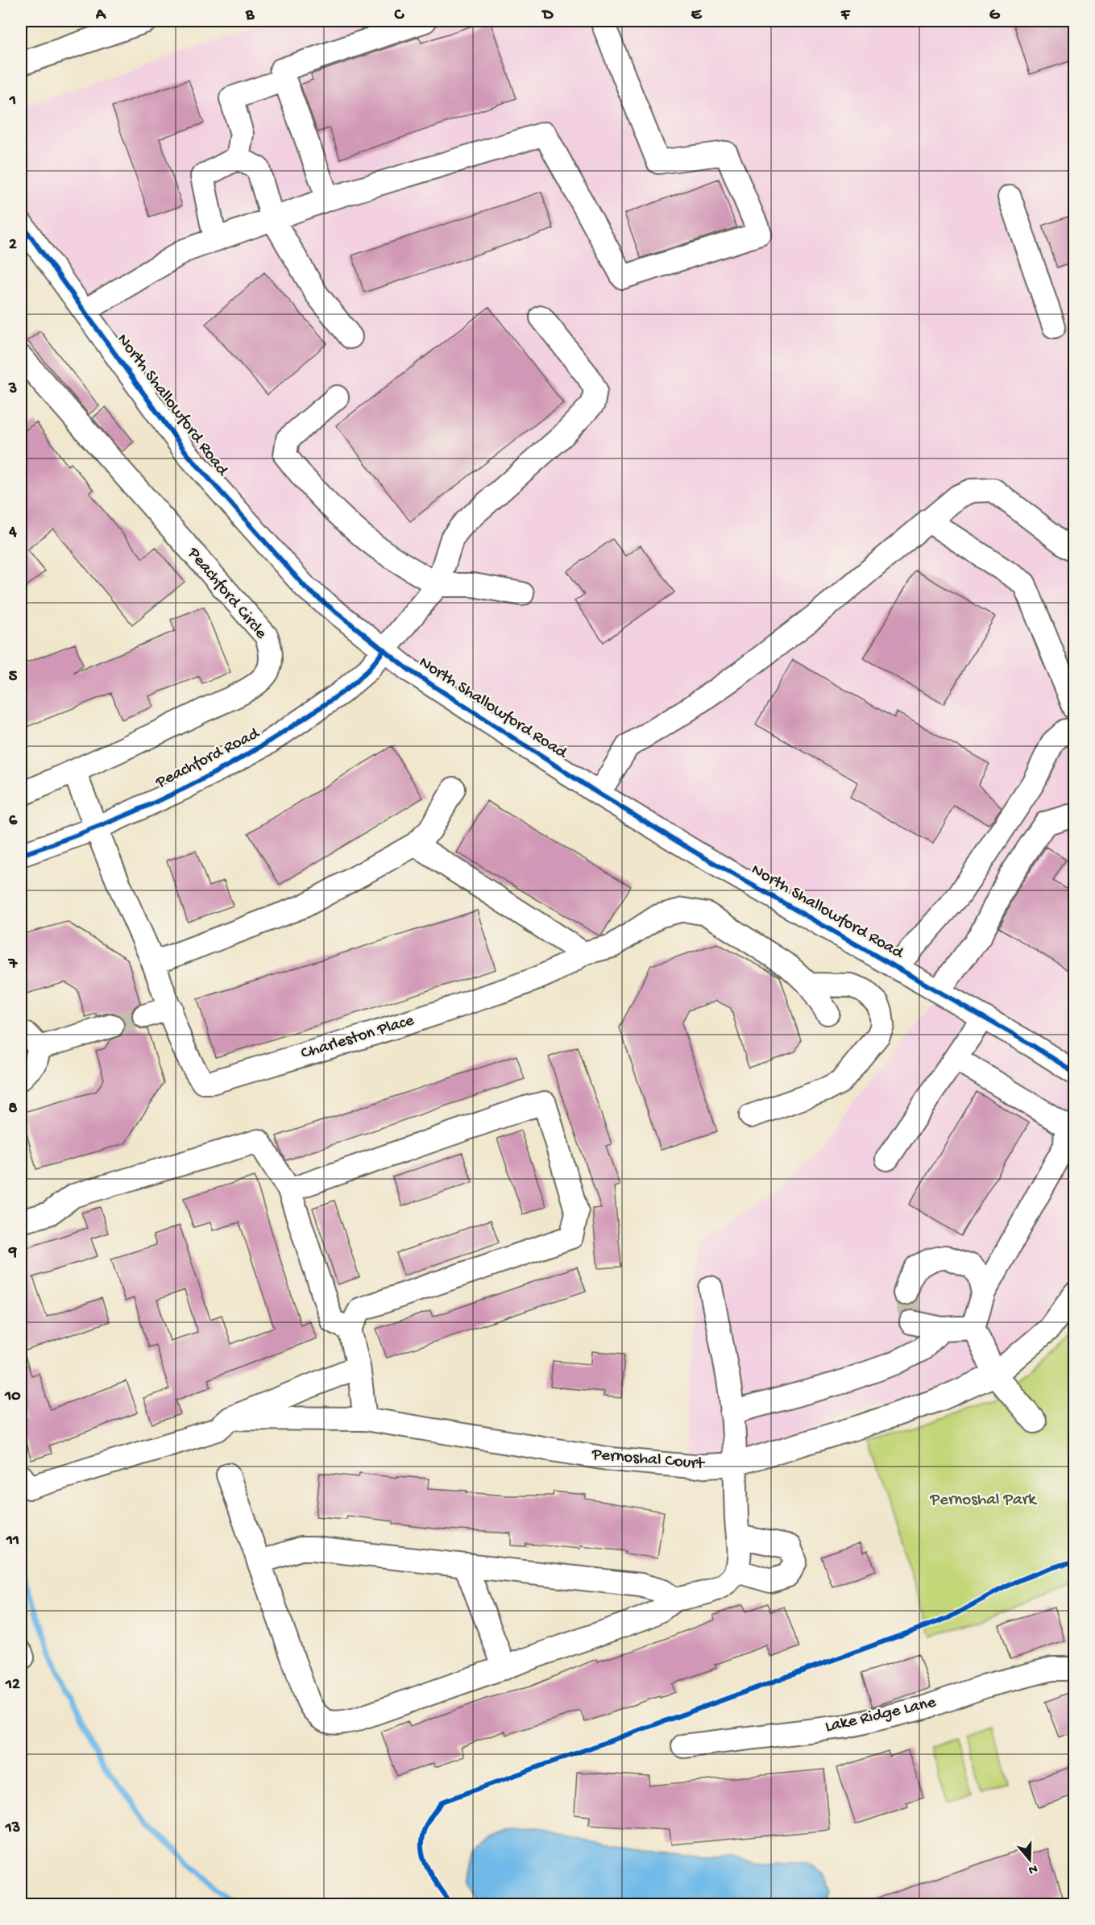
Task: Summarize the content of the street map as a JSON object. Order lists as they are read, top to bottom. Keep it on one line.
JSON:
{"streets":{"street":["North Shallowford Road","Peachford Circle","Peachford Road","Charleston Place","Pernoshal Court","Lake Ridge Lane"]},"crossings":[["North Shallowford Road","Peachford Road"],["Peachford Road","Charleston Place"]],"parks":["Pernoshal Park"],"north":"bottom","grid":{"columns":["A","B","C","D","E","F","G"],"rows":["1","2","3","4","5","6","7","8","9","10","11","12","13"]}}
